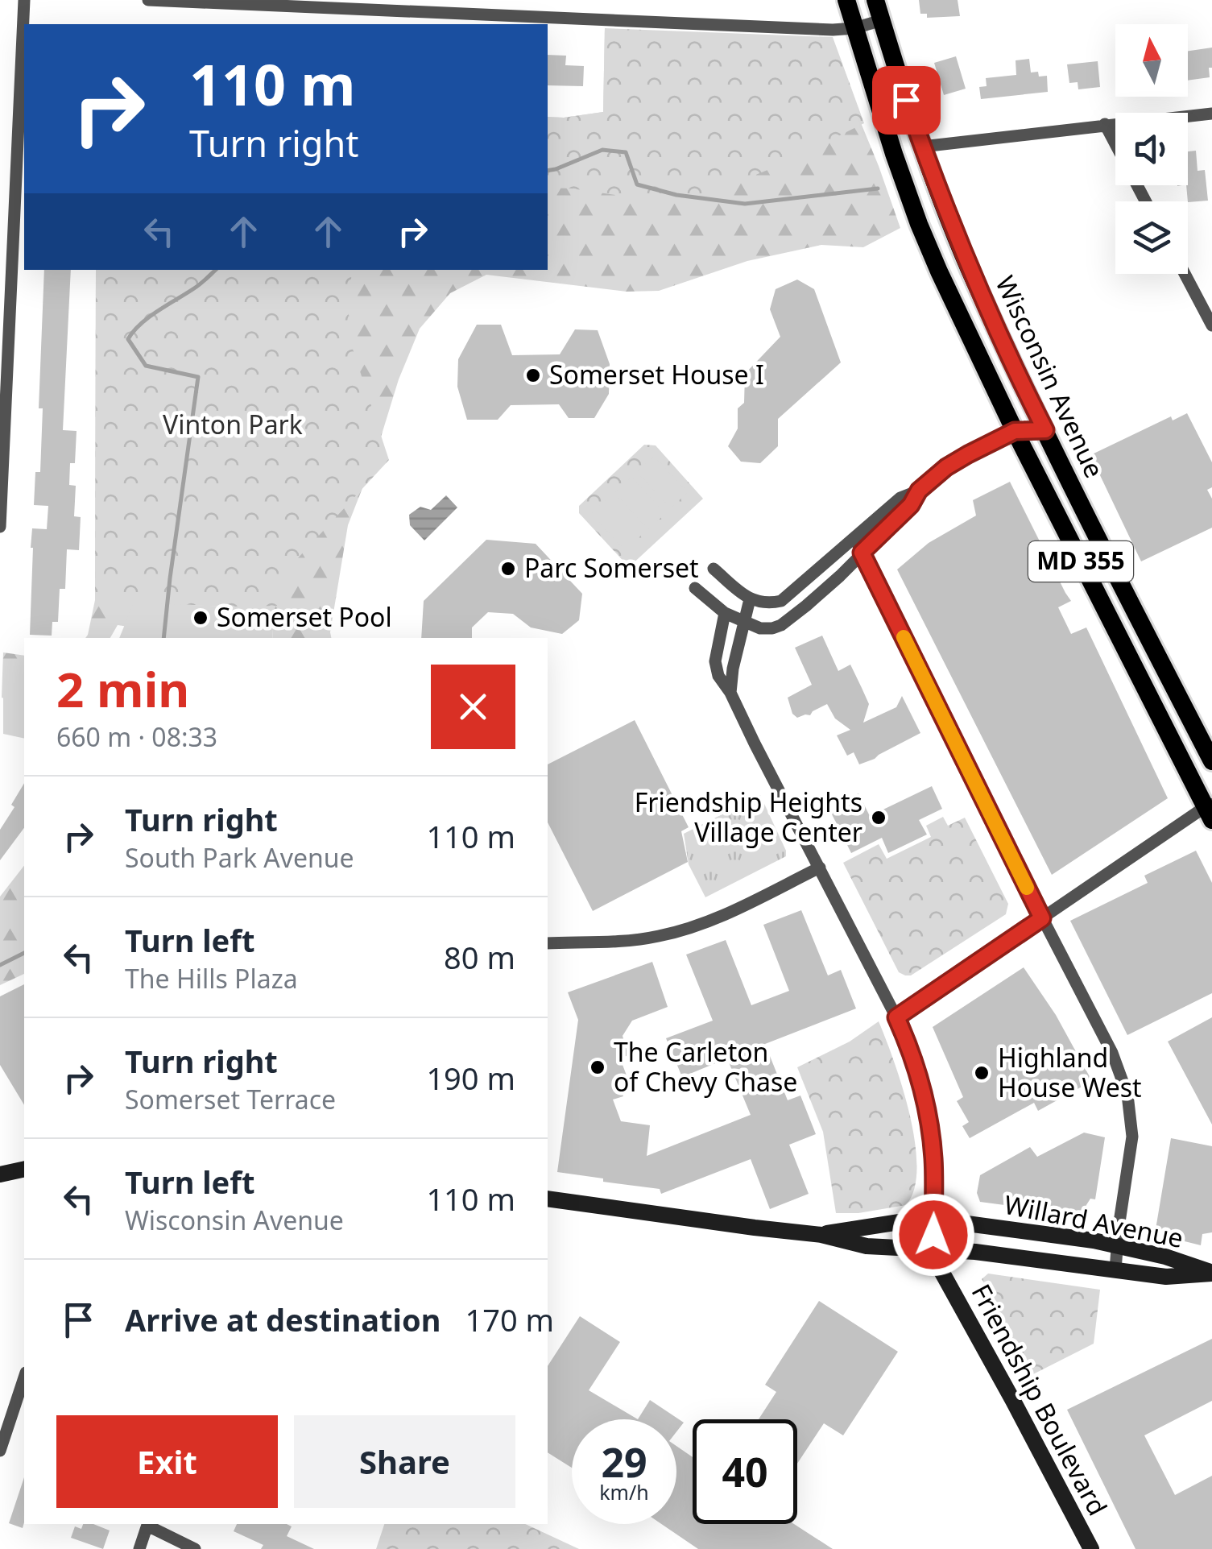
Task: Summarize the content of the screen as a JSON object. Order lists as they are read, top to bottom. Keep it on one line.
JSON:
{"streets":{"main road":["Wisconsin Avenue","MD 355"],"street":["Willard Avenue","Friendship Boulevard"]},"crossings":[["Willard Avenue","Friendship Boulevard"]],"parks":["Vinton Park"],"places":["Somerset House I","Parc Somerset","Somerset Pool","Friendship Heights Village Center","The Carleton of Chevy Chase","Highland House West"],"north":"top","page":{"turn":["110 m","Turn right"],"heading":["2 min","660 m · 08:33"],"list":[{"name":"Turn right","note":"South Park Avenue","value":"110 m"},{"name":"Turn left","note":"The Hills Plaza","value":"80 m"},{"name":"Turn right","note":"Somerset Terrace","value":"190 m"},{"name":"Turn left","note":"Wisconsin Avenue","value":"110 m"},{"name":"Arrive at destination","value":"170 m"}],"buttons":["Exit","Share"],"speed":"29 km/h","limit":"40"}}
